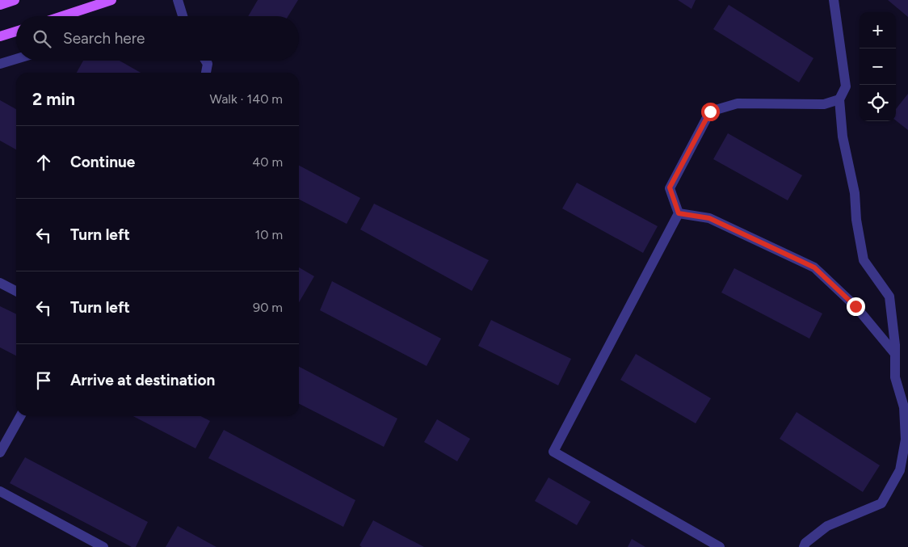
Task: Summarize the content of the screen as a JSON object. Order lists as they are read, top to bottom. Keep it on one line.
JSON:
{"page":{"map_buttons":["+","−"],"search":"Search here","heading":["2 min","Walk · 140 m"],"list":[["Continue","40 m"],["Turn left","10 m"],["Turn left","90 m"],"Arrive at destination"]}}
